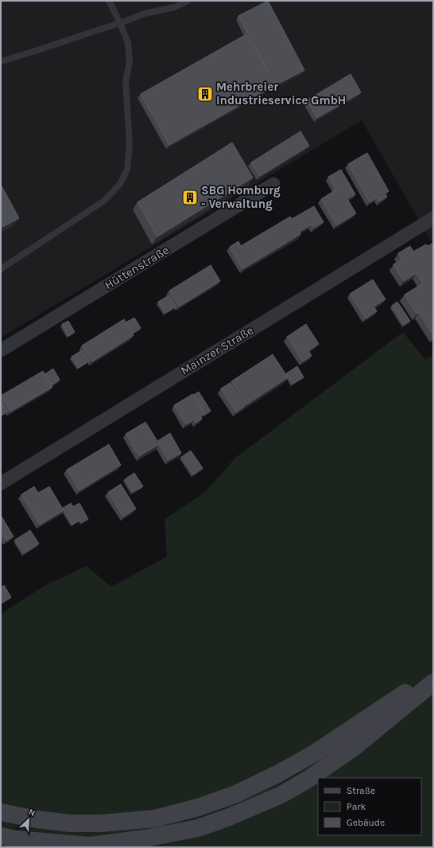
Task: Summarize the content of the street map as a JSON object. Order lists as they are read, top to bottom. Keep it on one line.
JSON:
{"streets":{"street":["Hüttenstraße","Mainzer Straße"]},"places":{"building":["Mehrbreier Industrieservice GmbH","SBG Homburg - Verwaltung"]},"legend":["Straße","Park","Gebäude"],"north":"top right"}
